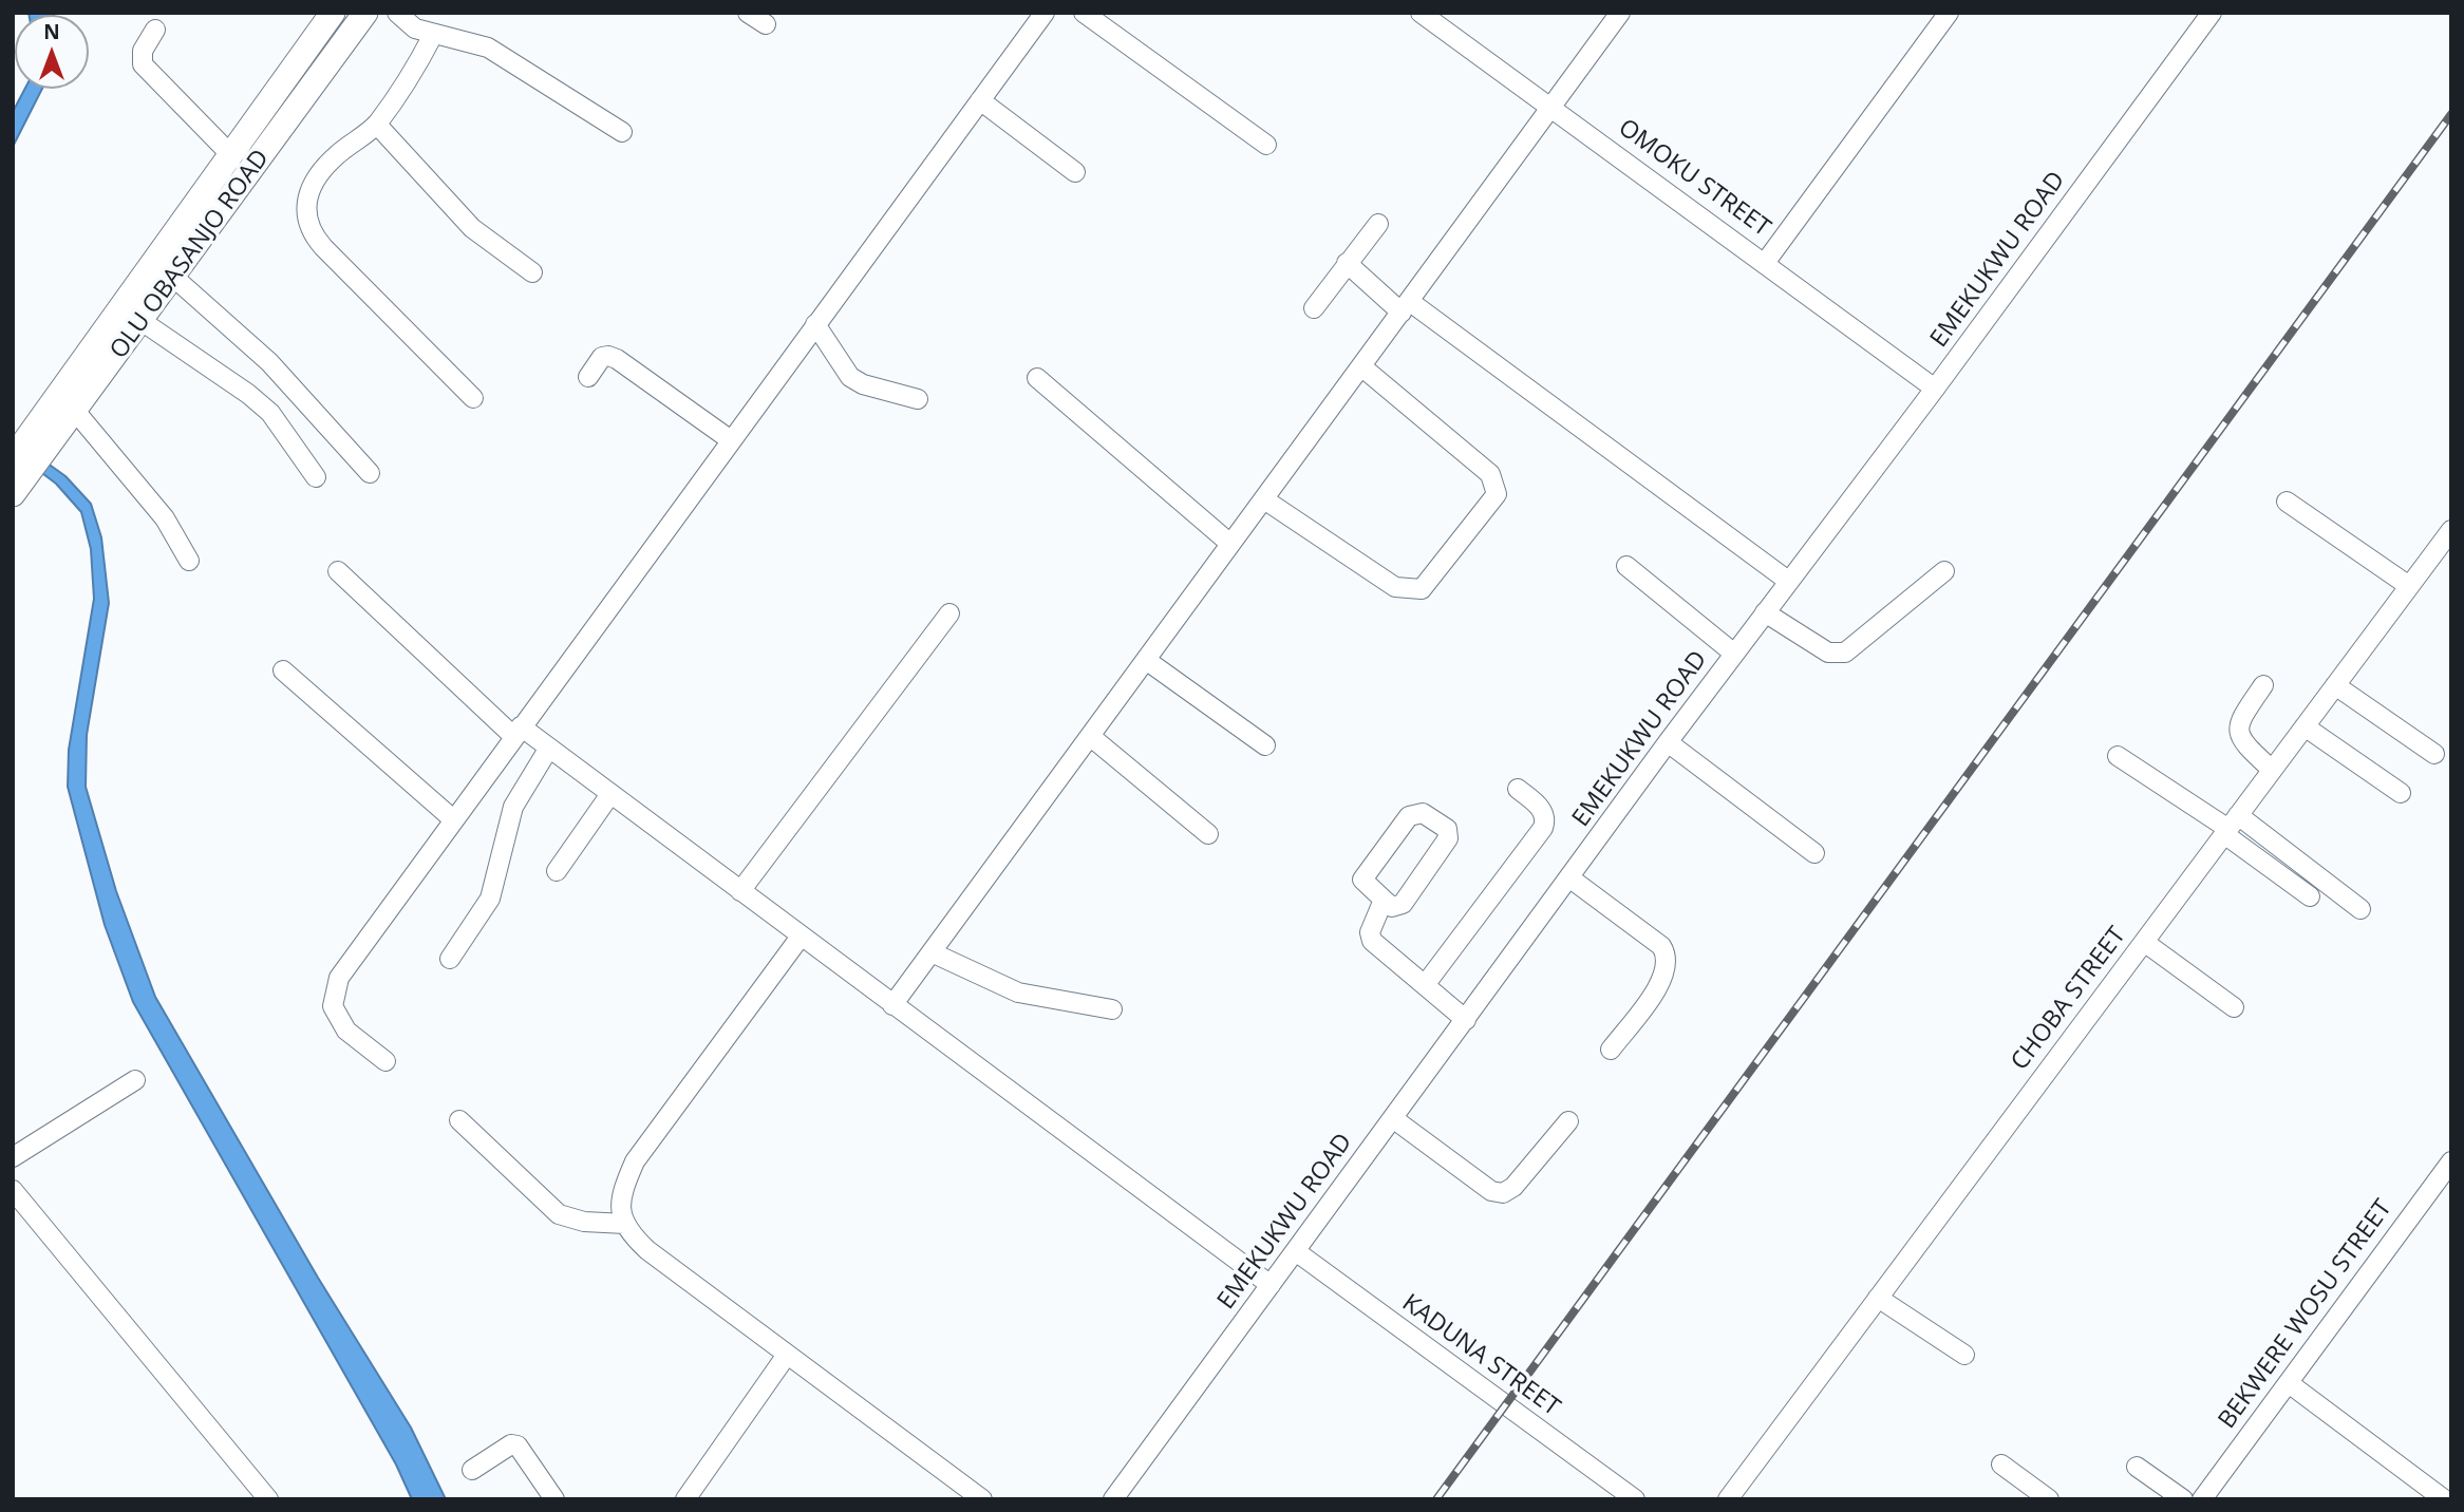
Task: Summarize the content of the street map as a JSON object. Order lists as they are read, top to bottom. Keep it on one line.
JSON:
{"streets":{"main road":["OLU OBASANJO ROAD"],"street":["OMOKU STREET","EMEKUKWU ROAD","CHOBA STREET","BEKWERE WOSU STREET","KADUNA STREET"]},"crossings":[["OMOKU STREET","EMEKUKWU ROAD"],["EMEKUKWU ROAD","KADUNA STREET"]],"north":"top"}
